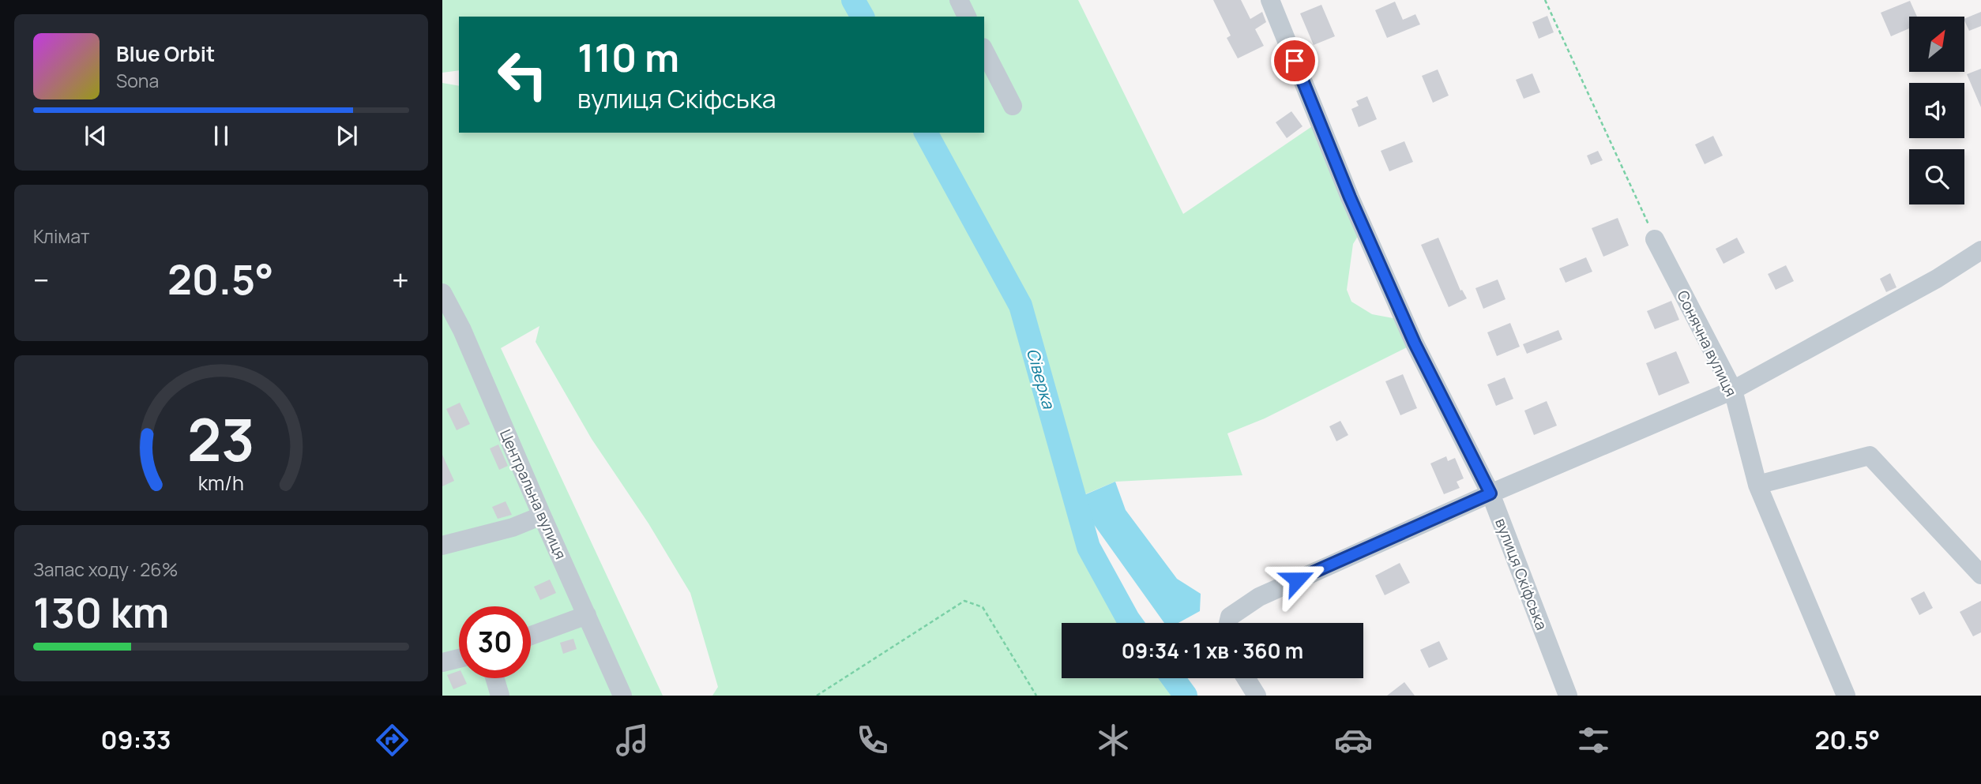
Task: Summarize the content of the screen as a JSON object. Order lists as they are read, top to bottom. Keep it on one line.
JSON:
{"streets":{"street":["Сонячна вулиця","Центральна вулиця","вулиця Скіфська"]},"water":["Сіверка"],"north":"top right","page":{"turn":["110 m","вулиця Скіфська"],"song":["Blue Orbit","Sona"],"tile":["Клімат",["Запас ходу · 26%","130 km"]],"heat":["−","20.5°","+"],"limit":"30","trip":"09:34 · 1 хв · 360 m","tabs":["09:33","20.5°"],"gauge":["23","km/h"]}}
